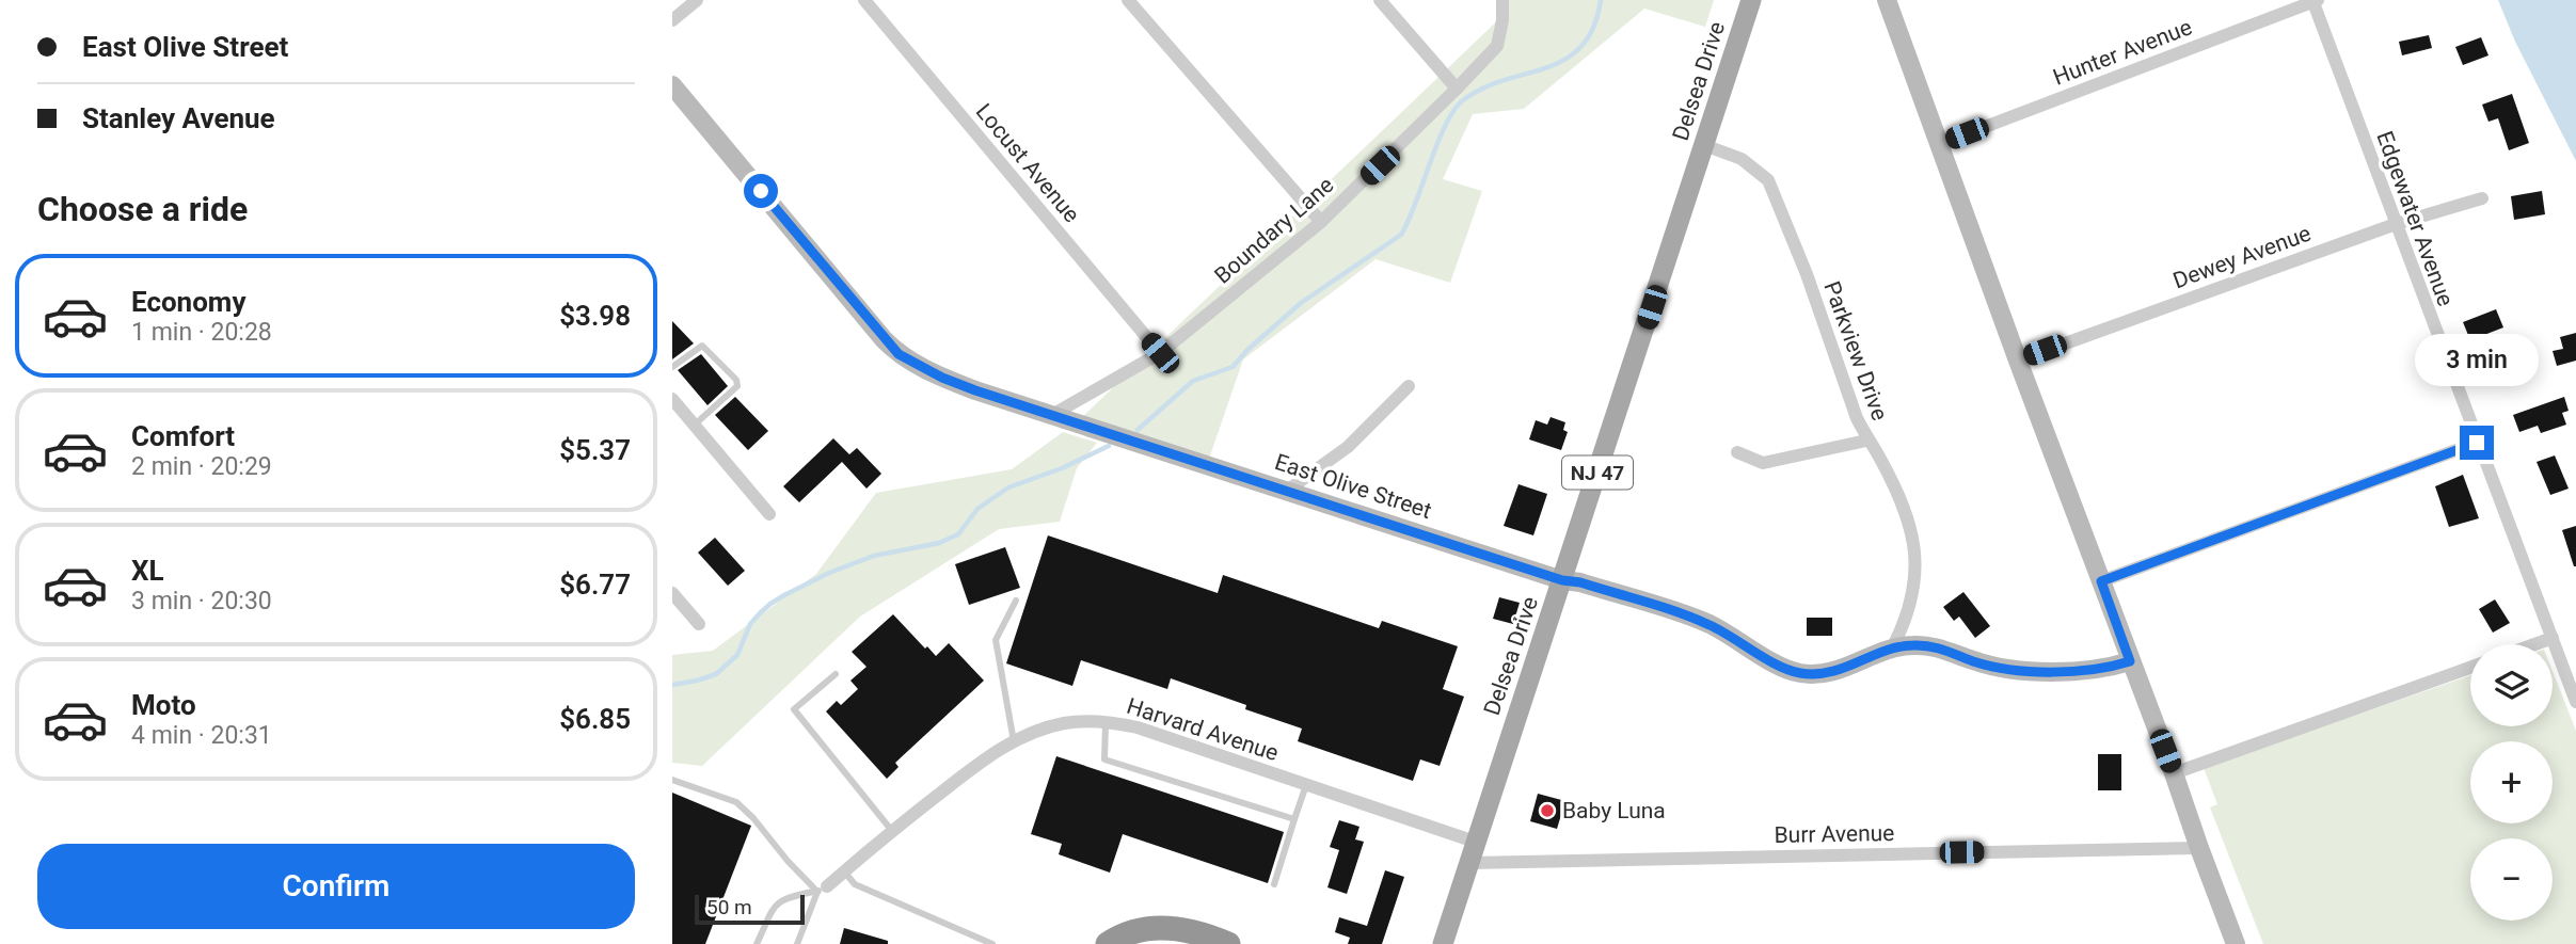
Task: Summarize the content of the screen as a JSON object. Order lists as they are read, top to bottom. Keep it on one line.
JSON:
{"streets":{"main road":["Delsea Drive","NJ 47"],"street":["Hunter Avenue","Locust Avenue","Edgewater Avenue","Boundary Lane","Dewey Avenue","Parkview Drive","East Olive Street","Harvard Avenue","Burr Avenue"]},"crossings":[["Hunter Avenue","Edgewater Avenue"],["Delsea Drive","Parkview Drive"],["Delsea Drive","East Olive Street"],["Delsea Drive","Harvard Avenue"],["Delsea Drive","Burr Avenue"],["Locust Avenue","Boundary Lane"],["Edgewater Avenue","Dewey Avenue"],["Boundary Lane","East Olive Street"],["Parkview Drive","East Olive Street"]],"places":["Baby Luna"],"scale_bar":"50 m","page":{"banner":["East Olive Street","Stanley Avenue"],"heading":"Choose a ride","list":[{"name":"Economy","note":"1 min · 20:28","value":"$3.98"},{"name":"Comfort","note":"2 min · 20:29","value":"$5.37"},{"name":"XL","note":"3 min · 20:30","value":"$6.77"},{"name":"Moto","note":"4 min · 20:31","value":"$6.85"}],"bubble":"3 min","map_buttons":["+","−"],"buttons":"Confirm","scale":"50 m"}}
